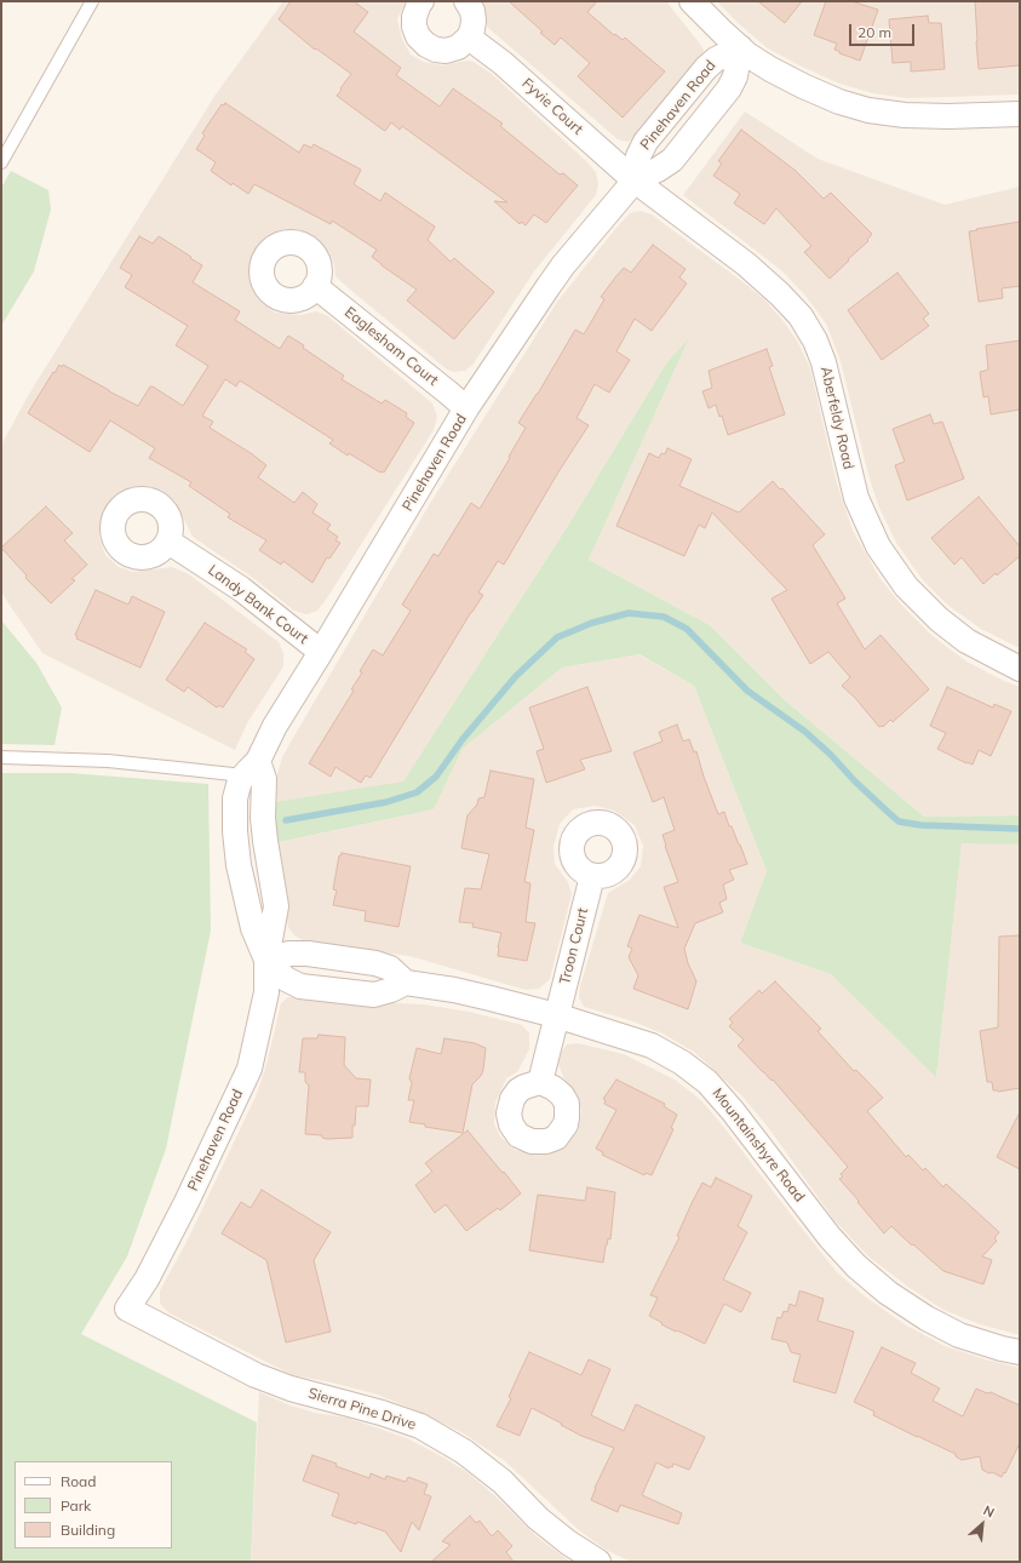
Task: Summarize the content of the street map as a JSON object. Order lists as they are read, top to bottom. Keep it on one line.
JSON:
{"streets":{"street":["Pinehaven Road","Fyvie Court","Eaglesham Court","Aberfeldy Road","Landy Bank Court","Troon Court","Mountainshyre Road","Sierra Pine Drive"]},"crossings":[["Pinehaven Road","Fyvie Court"],["Pinehaven Road","Eaglesham Court"],["Pinehaven Road","Aberfeldy Road"],["Pinehaven Road","Landy Bank Court"],["Pinehaven Road","Sierra Pine Drive"],["Fyvie Court","Aberfeldy Road"],["Troon Court","Mountainshyre Road"]],"legend":["Road","Park","Building"],"scale_bar":"20 m","north":"top right"}
